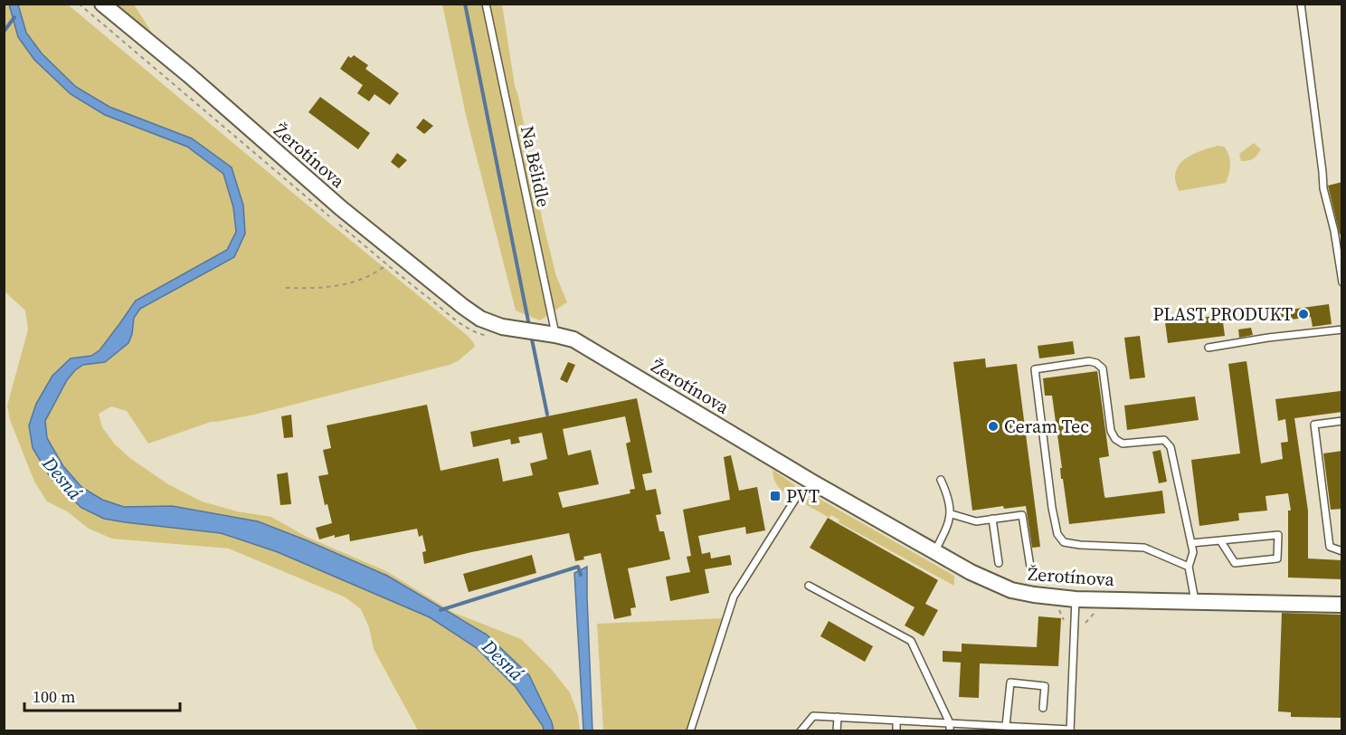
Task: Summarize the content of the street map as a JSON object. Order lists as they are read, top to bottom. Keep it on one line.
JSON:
{"streets":{"street":["Žerotínova"],"lane":["Na Bělidle"]},"crossings":[["Žerotínova","Na Bělidle"]],"water":["Desná"],"places":{"other":["PLAST PRODUKT","Ceram Tec"],"transit":["PVT"]},"scale_bar":"100 m"}
